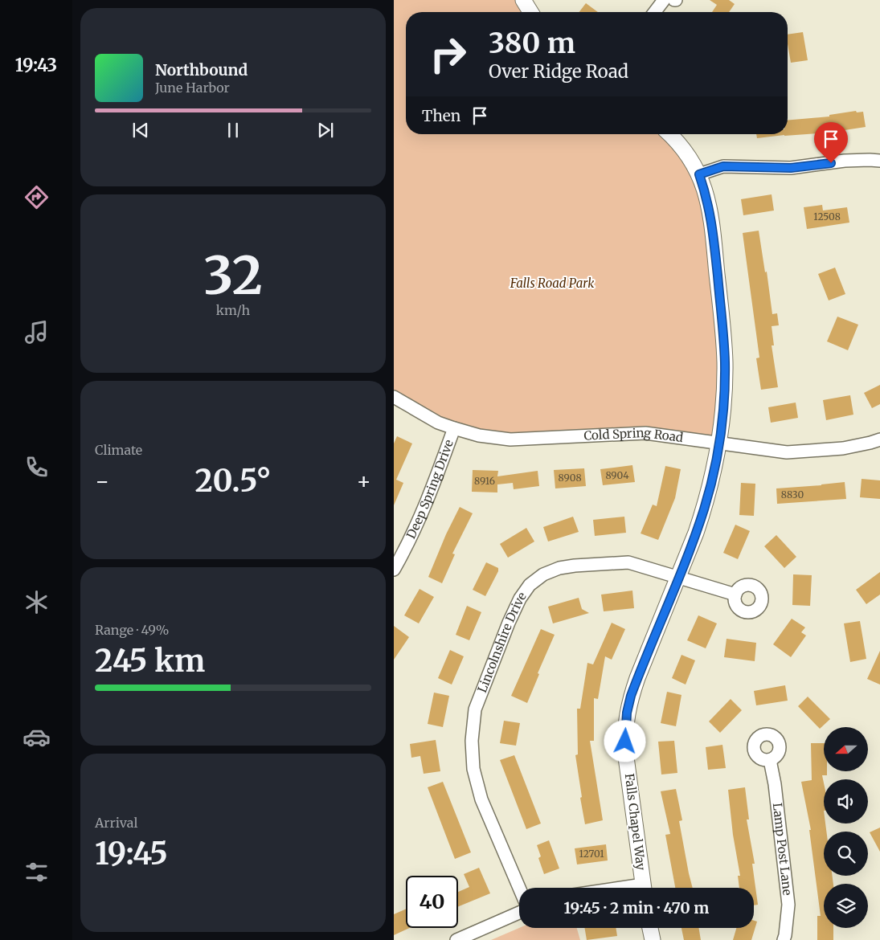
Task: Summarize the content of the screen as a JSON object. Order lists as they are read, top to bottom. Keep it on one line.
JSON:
{"streets":{"street":["Cold Spring Road","Deep Spring Drive","Lincolnshire Drive","Falls Chapel Way","Lamp Post Lane"]},"crossings":[["Cold Spring Road","Deep Spring Drive"],["Cold Spring Road","Falls Chapel Way"],["Lincolnshire Drive","Falls Chapel Way"]],"parks":["Falls Road Park"],"house_numbers":["12508","8904","8908","8916","8830","12701"],"north":"left","page":{"tabs":"19:43","turn":["380 m","Over Ridge Road"],"song":["Northbound","June Harbor"],"then":"Then","tile":[["32","km/h"],"Climate",["Range · 49%","245 km"],["Arrival","19:45"]],"heat":["−","20.5°","+"],"limit":"40","trip":"19:45 · 2 min · 470 m"}}
